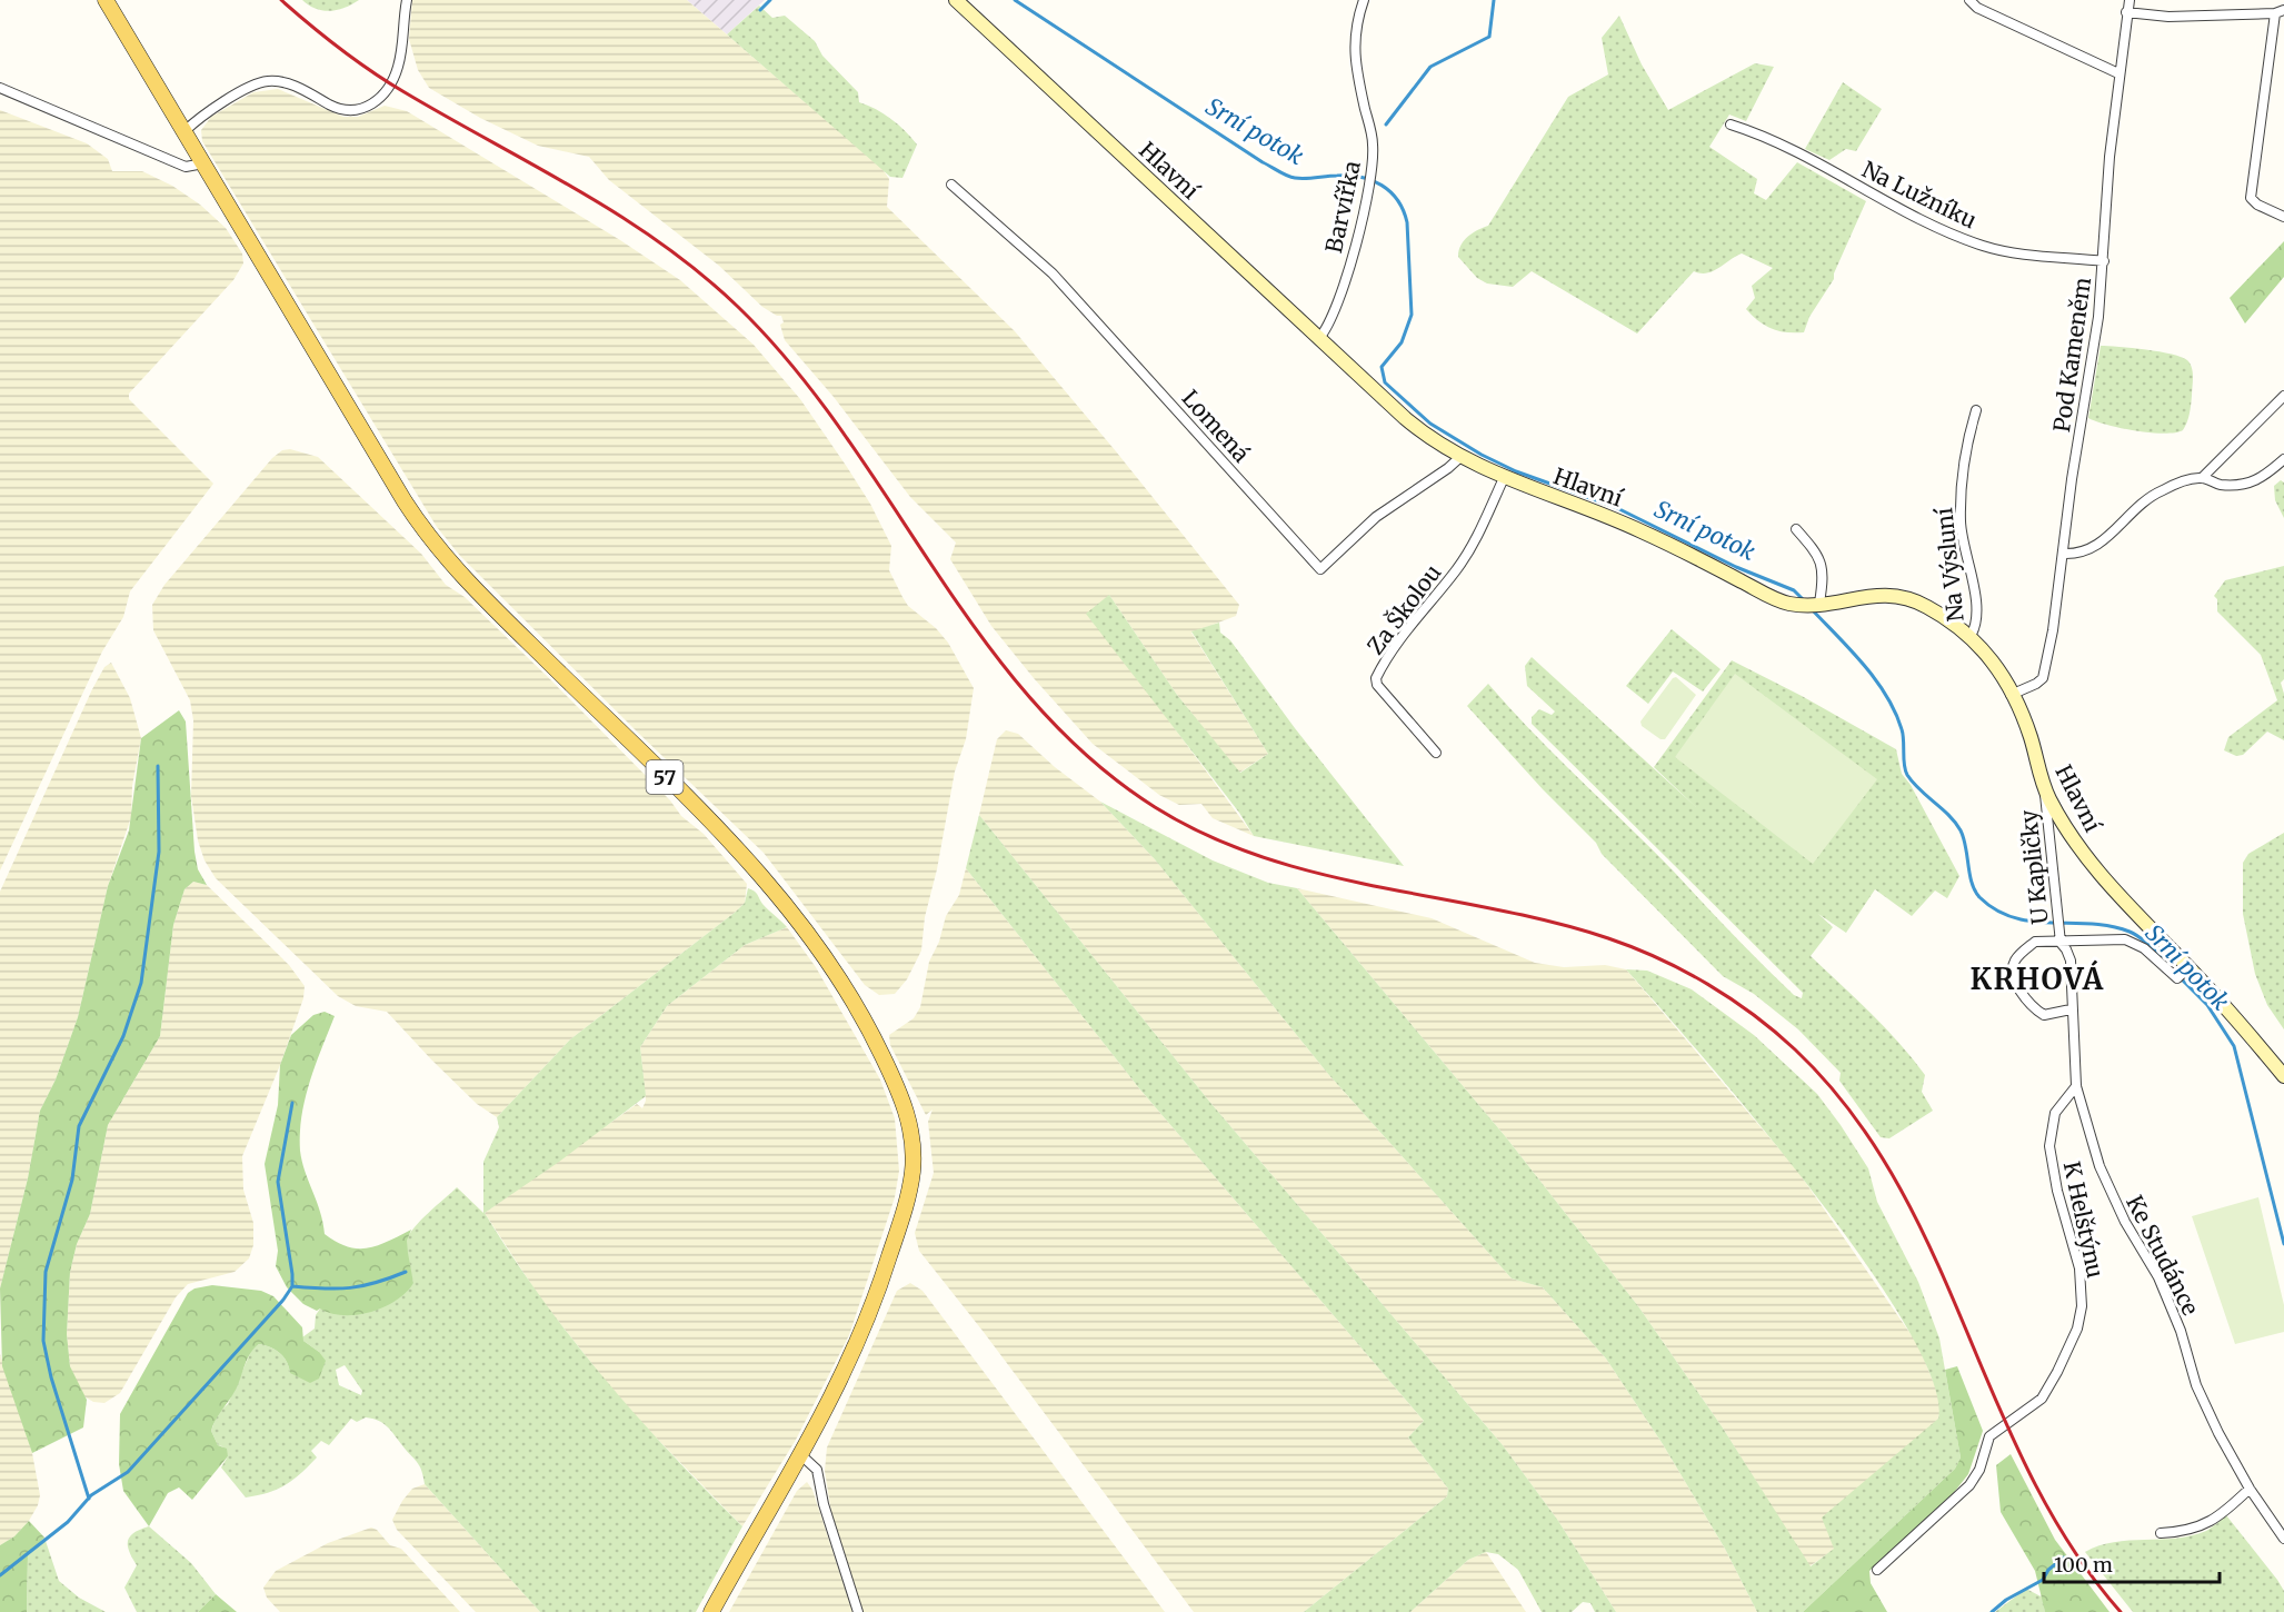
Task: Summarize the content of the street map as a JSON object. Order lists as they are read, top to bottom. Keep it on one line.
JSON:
{"streets":{"main road":["57"],"street":["Hlavní","Na Lužníku","Barvířka","Pod Kameněm","Lomená","Na Výsluní","Za Školou","U Kapličky","K Helštýnu","Ke Studánce"]},"crossings":[["Hlavní","Barvířka"],["Hlavní","Pod Kameněm"],["Hlavní","Lomená"],["Hlavní","Na Výsluní"],["Hlavní","Za Školou"],["Hlavní","U Kapličky"],["Na Lužníku","Pod Kameněm"],["U Kapličky","Ke Studánce"],["K Helštýnu","Ke Studánce"]],"districts":["KRHOVÁ"],"water":["Srní potok"],"scale_bar":"100 m"}
